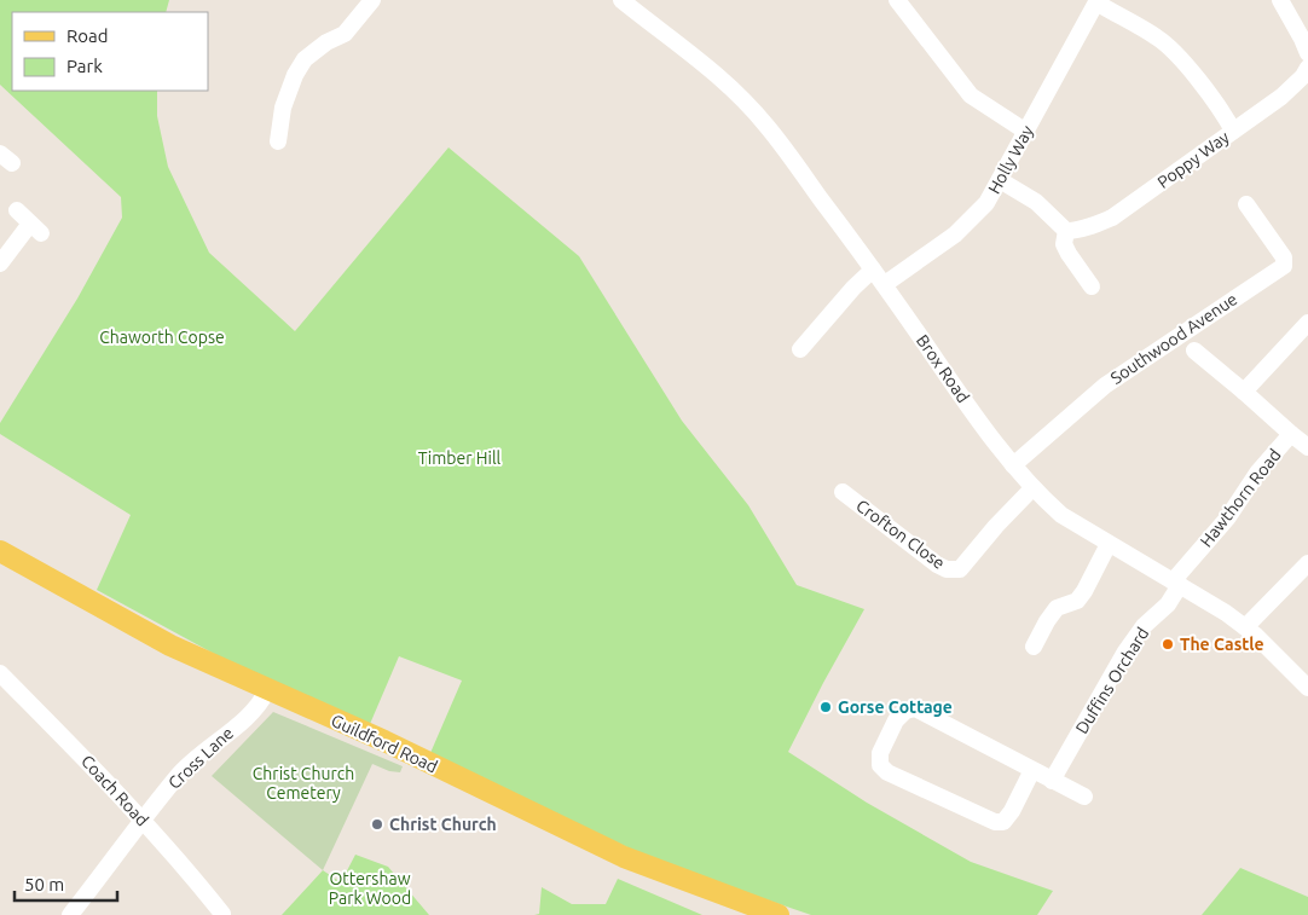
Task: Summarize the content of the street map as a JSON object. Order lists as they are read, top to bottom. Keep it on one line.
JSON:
{"streets":{"main road":["Guildford Road"],"street":["Holly Way","Poppy Way","Southwood Avenue","Brox Road","Hawthorn Road","Crofton Close","Duffins Orchard","Cross Lane","Coach Road"]},"crossings":[["Holly Way","Brox Road"],["Southwood Avenue","Brox Road"],["Brox Road","Hawthorn Road"],["Brox Road","Crofton Close"],["Brox Road","Duffins Orchard"],["Hawthorn Road","Duffins Orchard"],["Guildford Road","Cross Lane"],["Cross Lane","Coach Road"]],"parks":["Chaworth Copse","Timber Hill","Christ Church Cemetery","Ottershaw Park Wood"],"places":["The Castle","Gorse Cottage","Christ Church"],"legend":["Road","Park"],"scale_bar":"50 m"}
